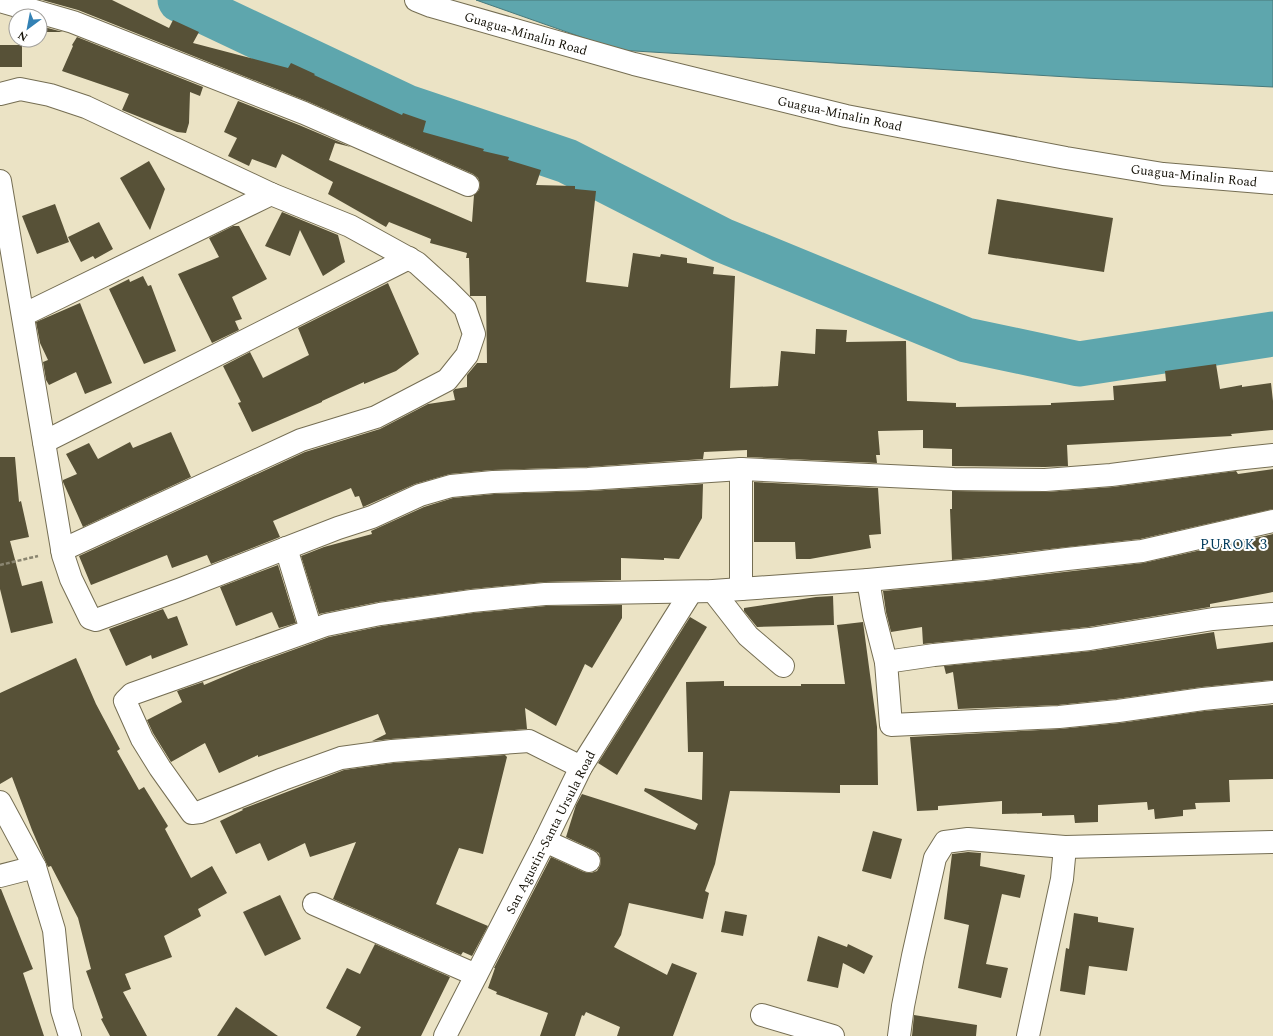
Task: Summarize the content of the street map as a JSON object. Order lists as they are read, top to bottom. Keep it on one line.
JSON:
{"streets":{"street":["Guagua-Minalin Road","San Agustin-Santa Ursula Road"]},"districts":["PUROK 3"],"north":"bottom left"}
